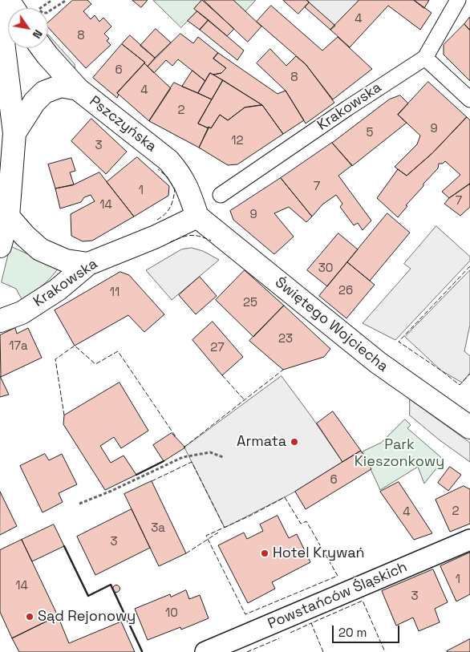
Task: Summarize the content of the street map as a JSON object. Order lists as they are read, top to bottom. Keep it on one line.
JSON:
{"streets":{"street":["Krakowska","Pszczyńska","Świętego Wojciecha","Powstańców Śląskich"]},"crossings":[["Krakowska","Pszczyńska"],["Krakowska","Świętego Wojciecha"],["Pszczyńska","Świętego Wojciecha"]],"parks":["Park Kieszonkowy"],"places":["Armata","Hotel Krywań","Sąd Rejonowy"],"house_numbers":["4","8","6","8","4","2","9","5","12","3","7","1","7","14","9","30","26","11","25","23","17a","27","6","2","4","3a","3","1","14","3","10"],"scale_bar":"20 m","north":"bottom right"}
